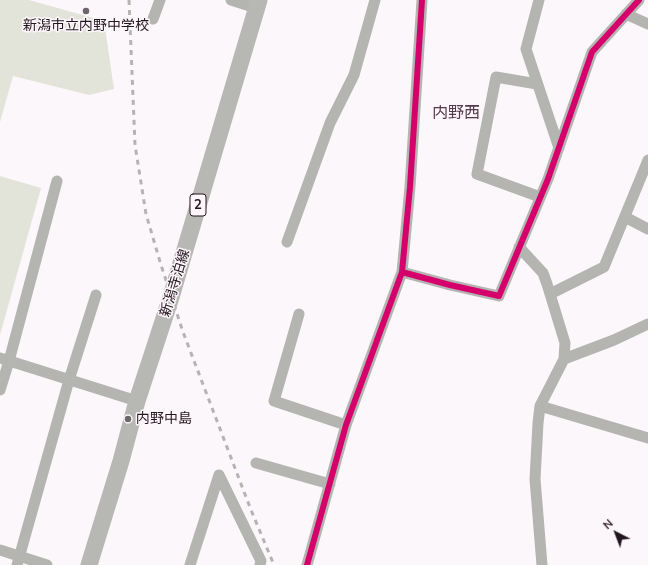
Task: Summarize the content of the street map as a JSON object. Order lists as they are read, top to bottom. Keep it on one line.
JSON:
{"streets":{"main road":["2","新潟寺泊線"]},"districts":["内野西"],"places":["新潟市立内野中学校","内野中島"],"north":"top left"}
